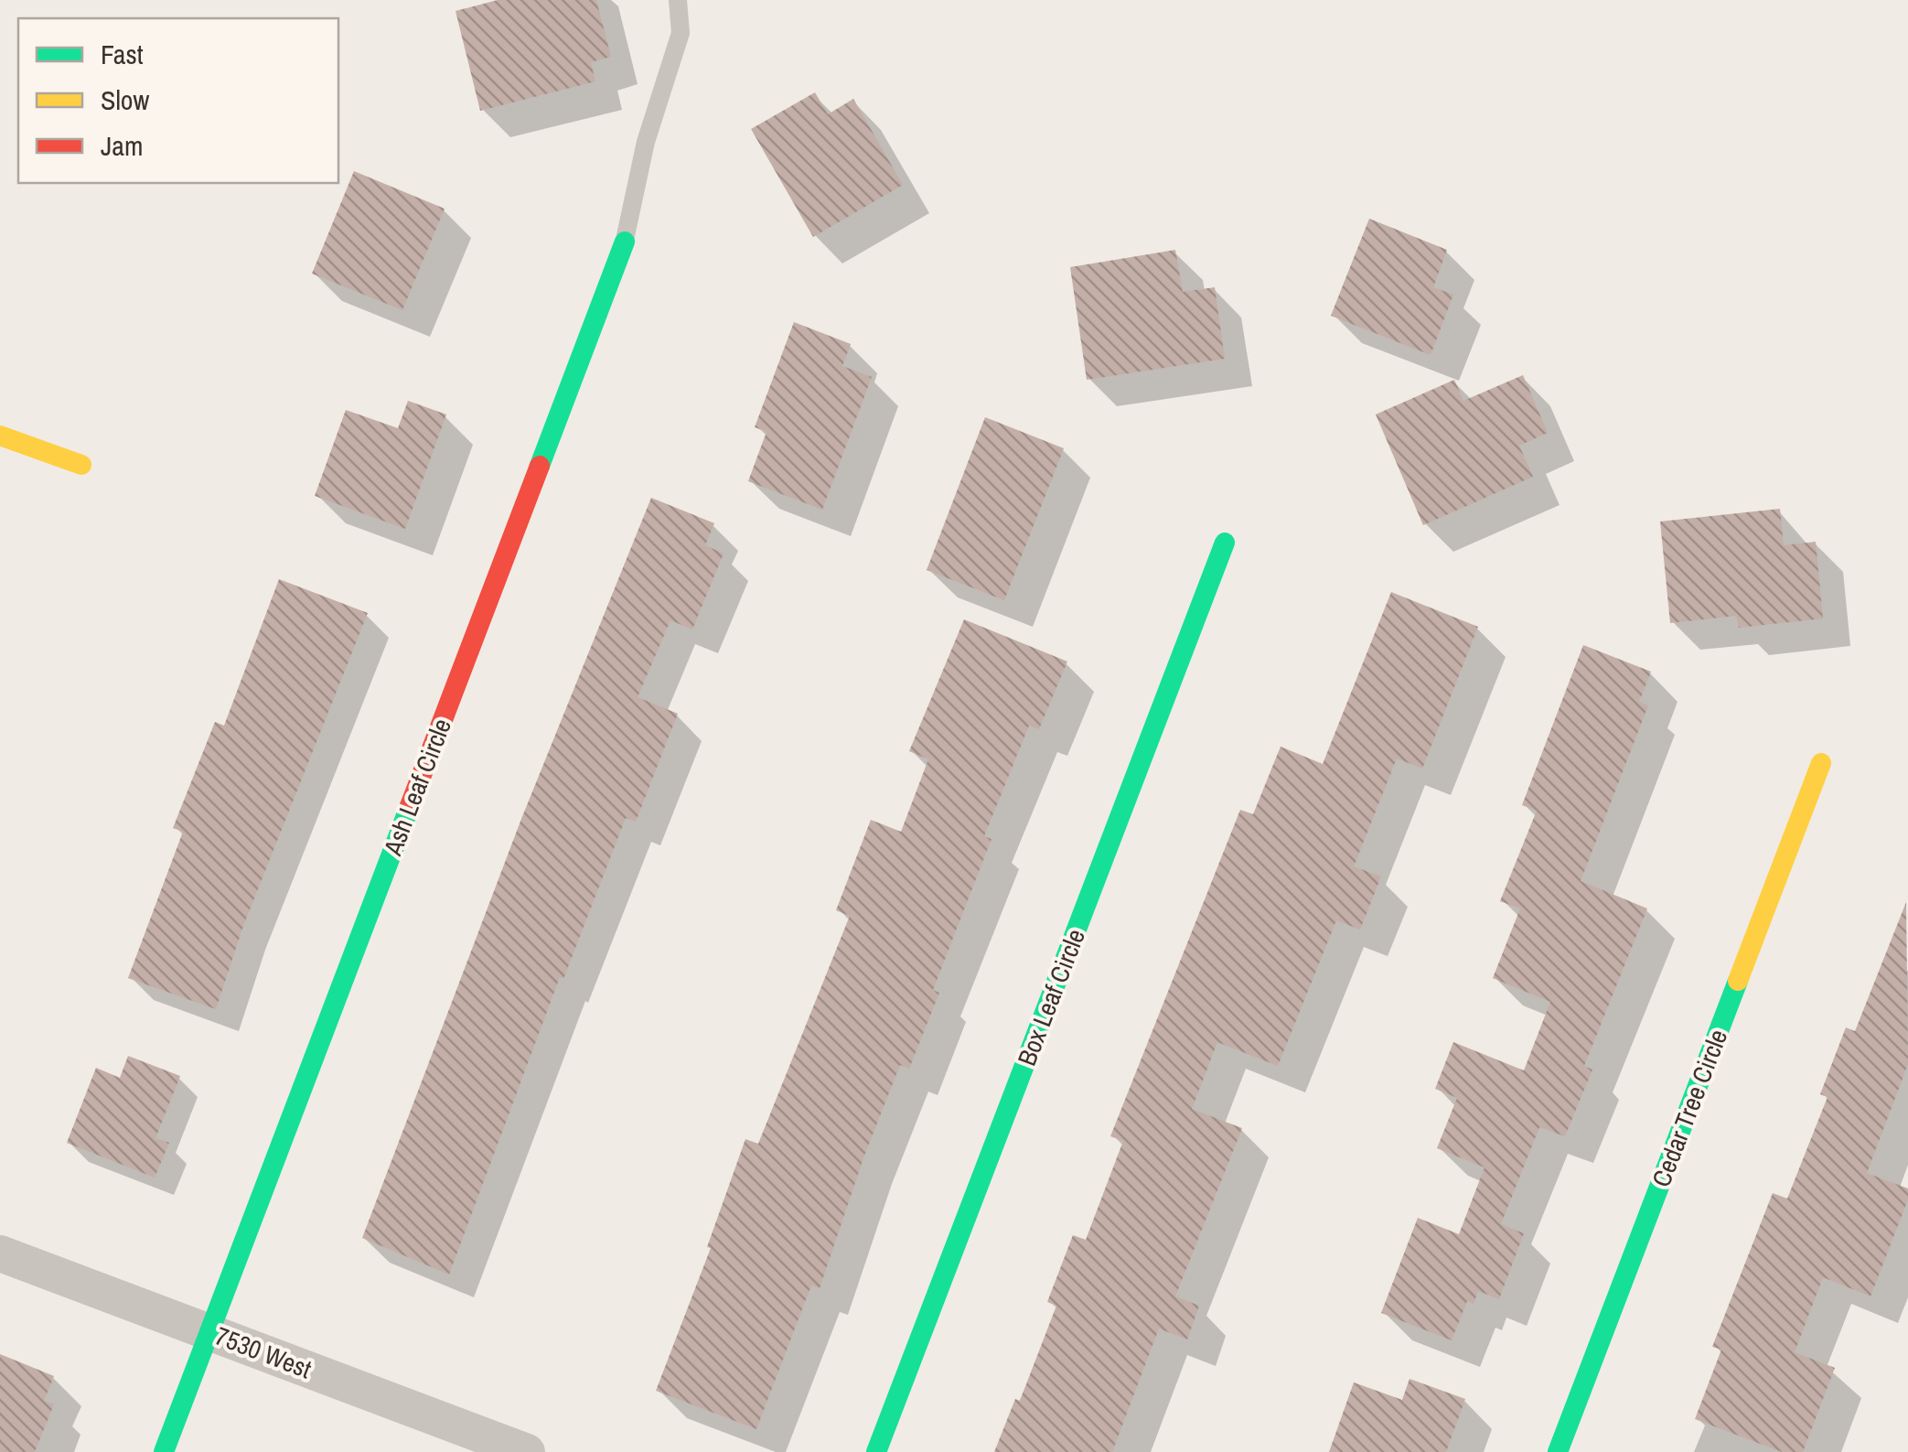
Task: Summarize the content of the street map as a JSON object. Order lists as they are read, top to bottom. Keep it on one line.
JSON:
{"streets":{"street":["Ash Leaf Circle","Box Leaf Circle","Cedar Tree Circle","7530 West"]},"crossings":[["Ash Leaf Circle","7530 West"]],"legend":["Fast","Slow","Jam"]}
